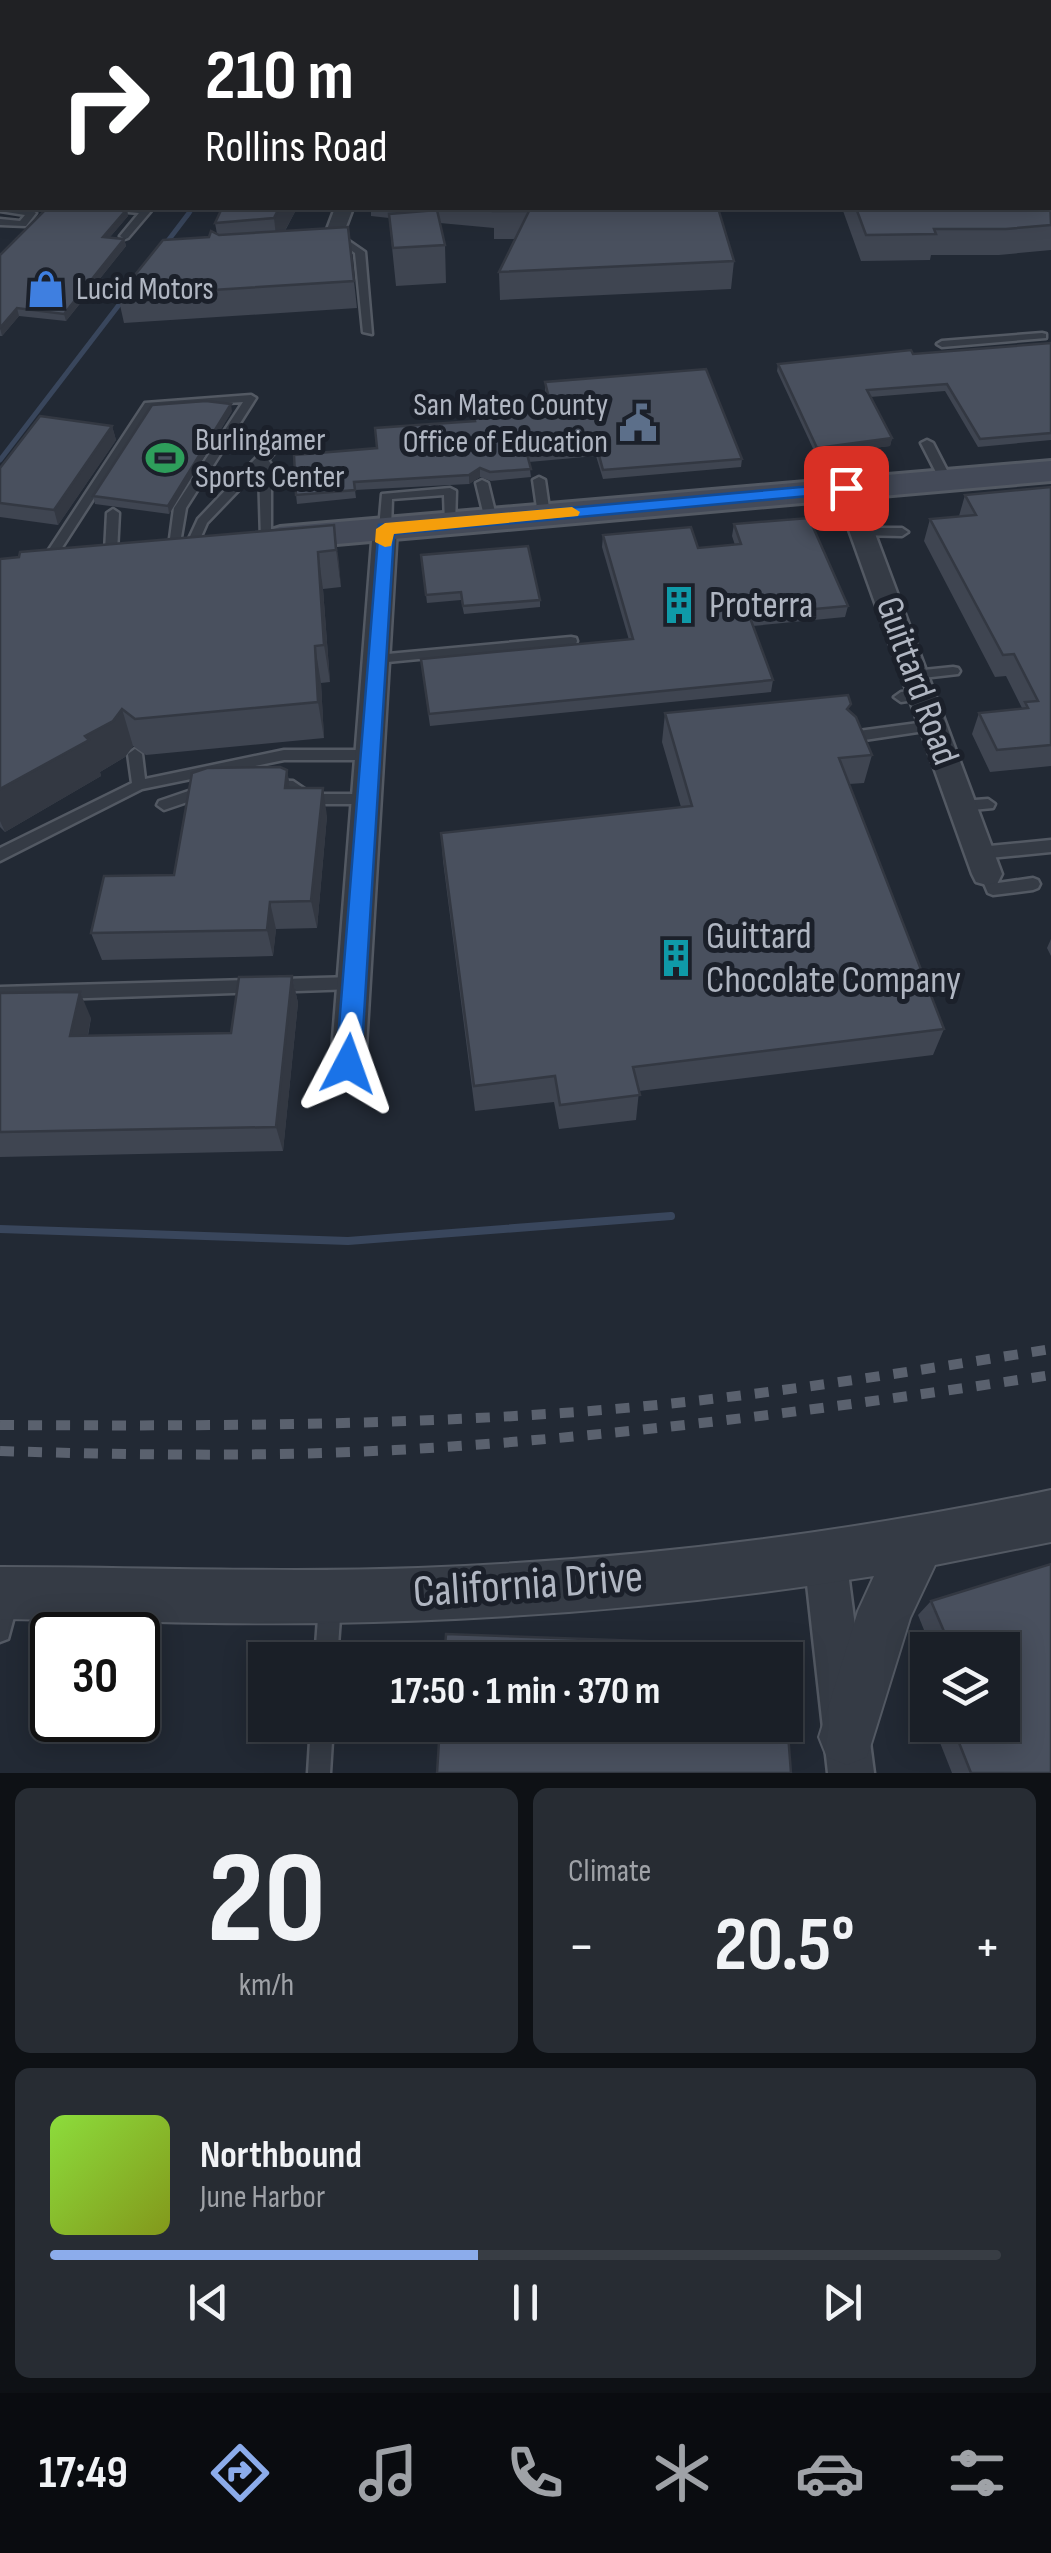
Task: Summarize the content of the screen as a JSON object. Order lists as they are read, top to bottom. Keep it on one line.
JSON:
{"streets":{"street":["Guittard Road","California Drive"]},"places":{"shop":["Lucid Motors"],"public building":["San Mateo County Office of Education"],"sports":["Burlingamer Sports Center"],"building":["Proterra","Guittard Chocolate Company"]},"page":{"turn":["210 m","Rollins Road"],"limit":"30","trip":"17:50 · 1 min · 370 m","tile":[["20","km/h"],"Climate"],"heat":["−","20.5°","+"],"song":["Northbound","June Harbor"],"tabs":"17:49"}}
